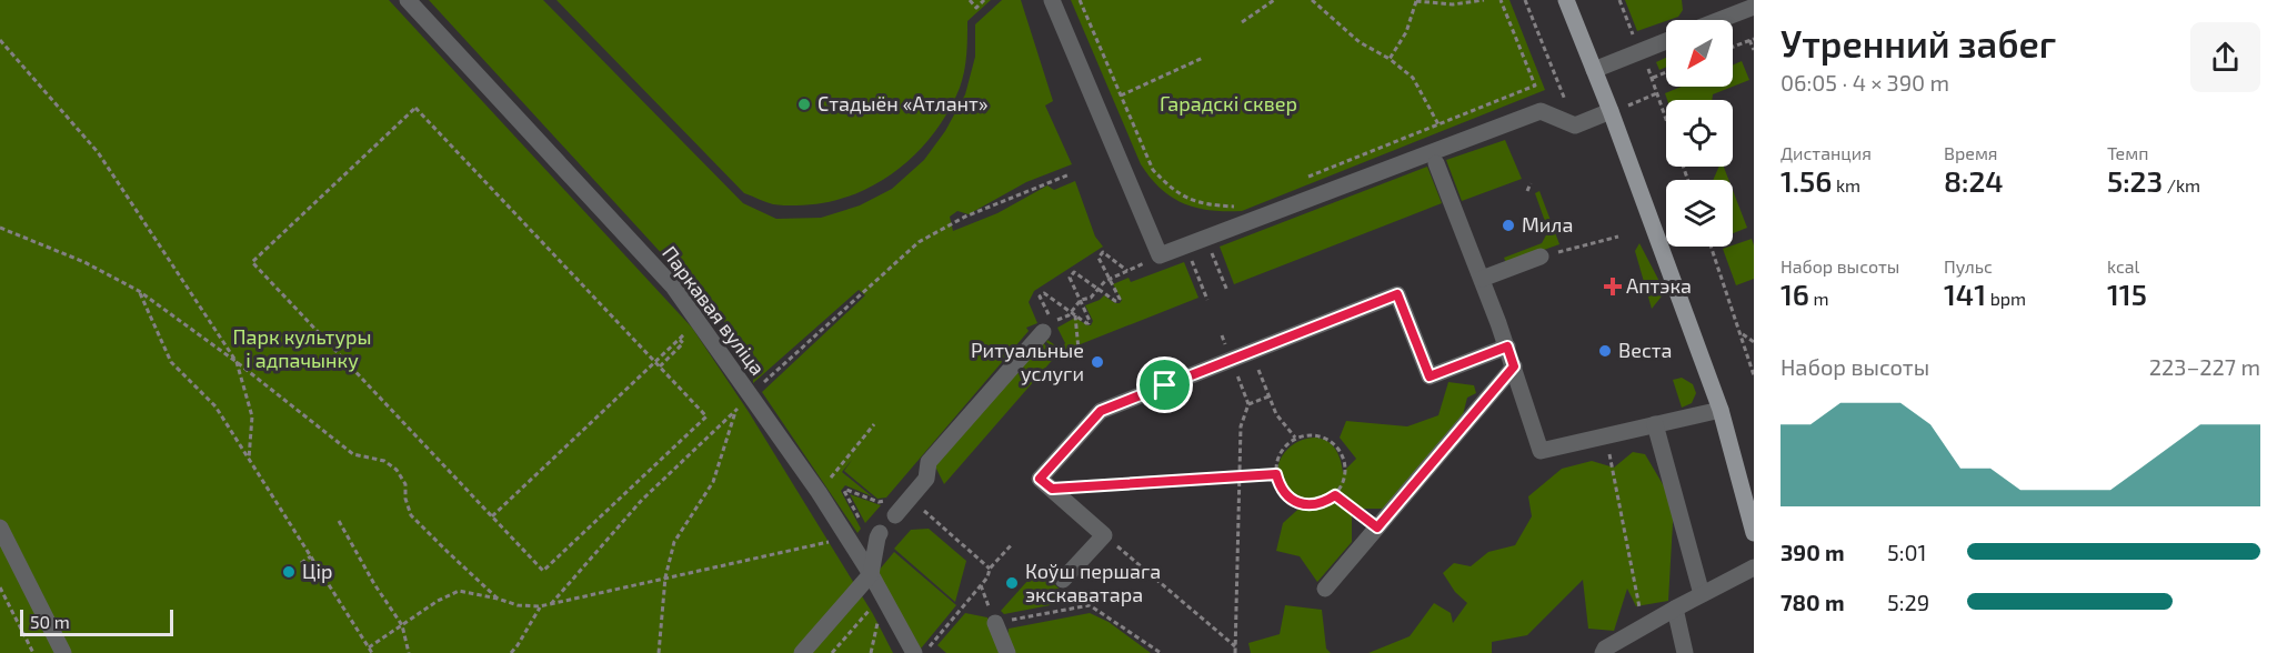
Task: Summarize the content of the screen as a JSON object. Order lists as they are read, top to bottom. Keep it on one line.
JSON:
{"streets":{"street":["Паркавая вуліца"]},"parks":["Гарадскі сквер","Парк культуры і адпачынку"],"places":{"other":["Стадыён «Атлант»","Мила","Веста","Ритуальные услуги","Цір","Коўш першага экскаватара"],"health":["Аптэка"]},"scale_bar":"50 m","north":"bottom left","page":{"heading":["Утренний забег","06:05 · 4 × 390 m"],"stats":[["Дистанция","1.56 km"],["Время","8:24"],["Темп","5:23 /km"],["Набор высоты","16 m"],["Пульс","141 bpm"],["kcal","115"]],"chart":["Набор высоты","223–227 m"],"list":[{"name":"390 m","note":"5:01"},{"name":"780 m","note":"5:29"}],"scale":"50 m"}}
